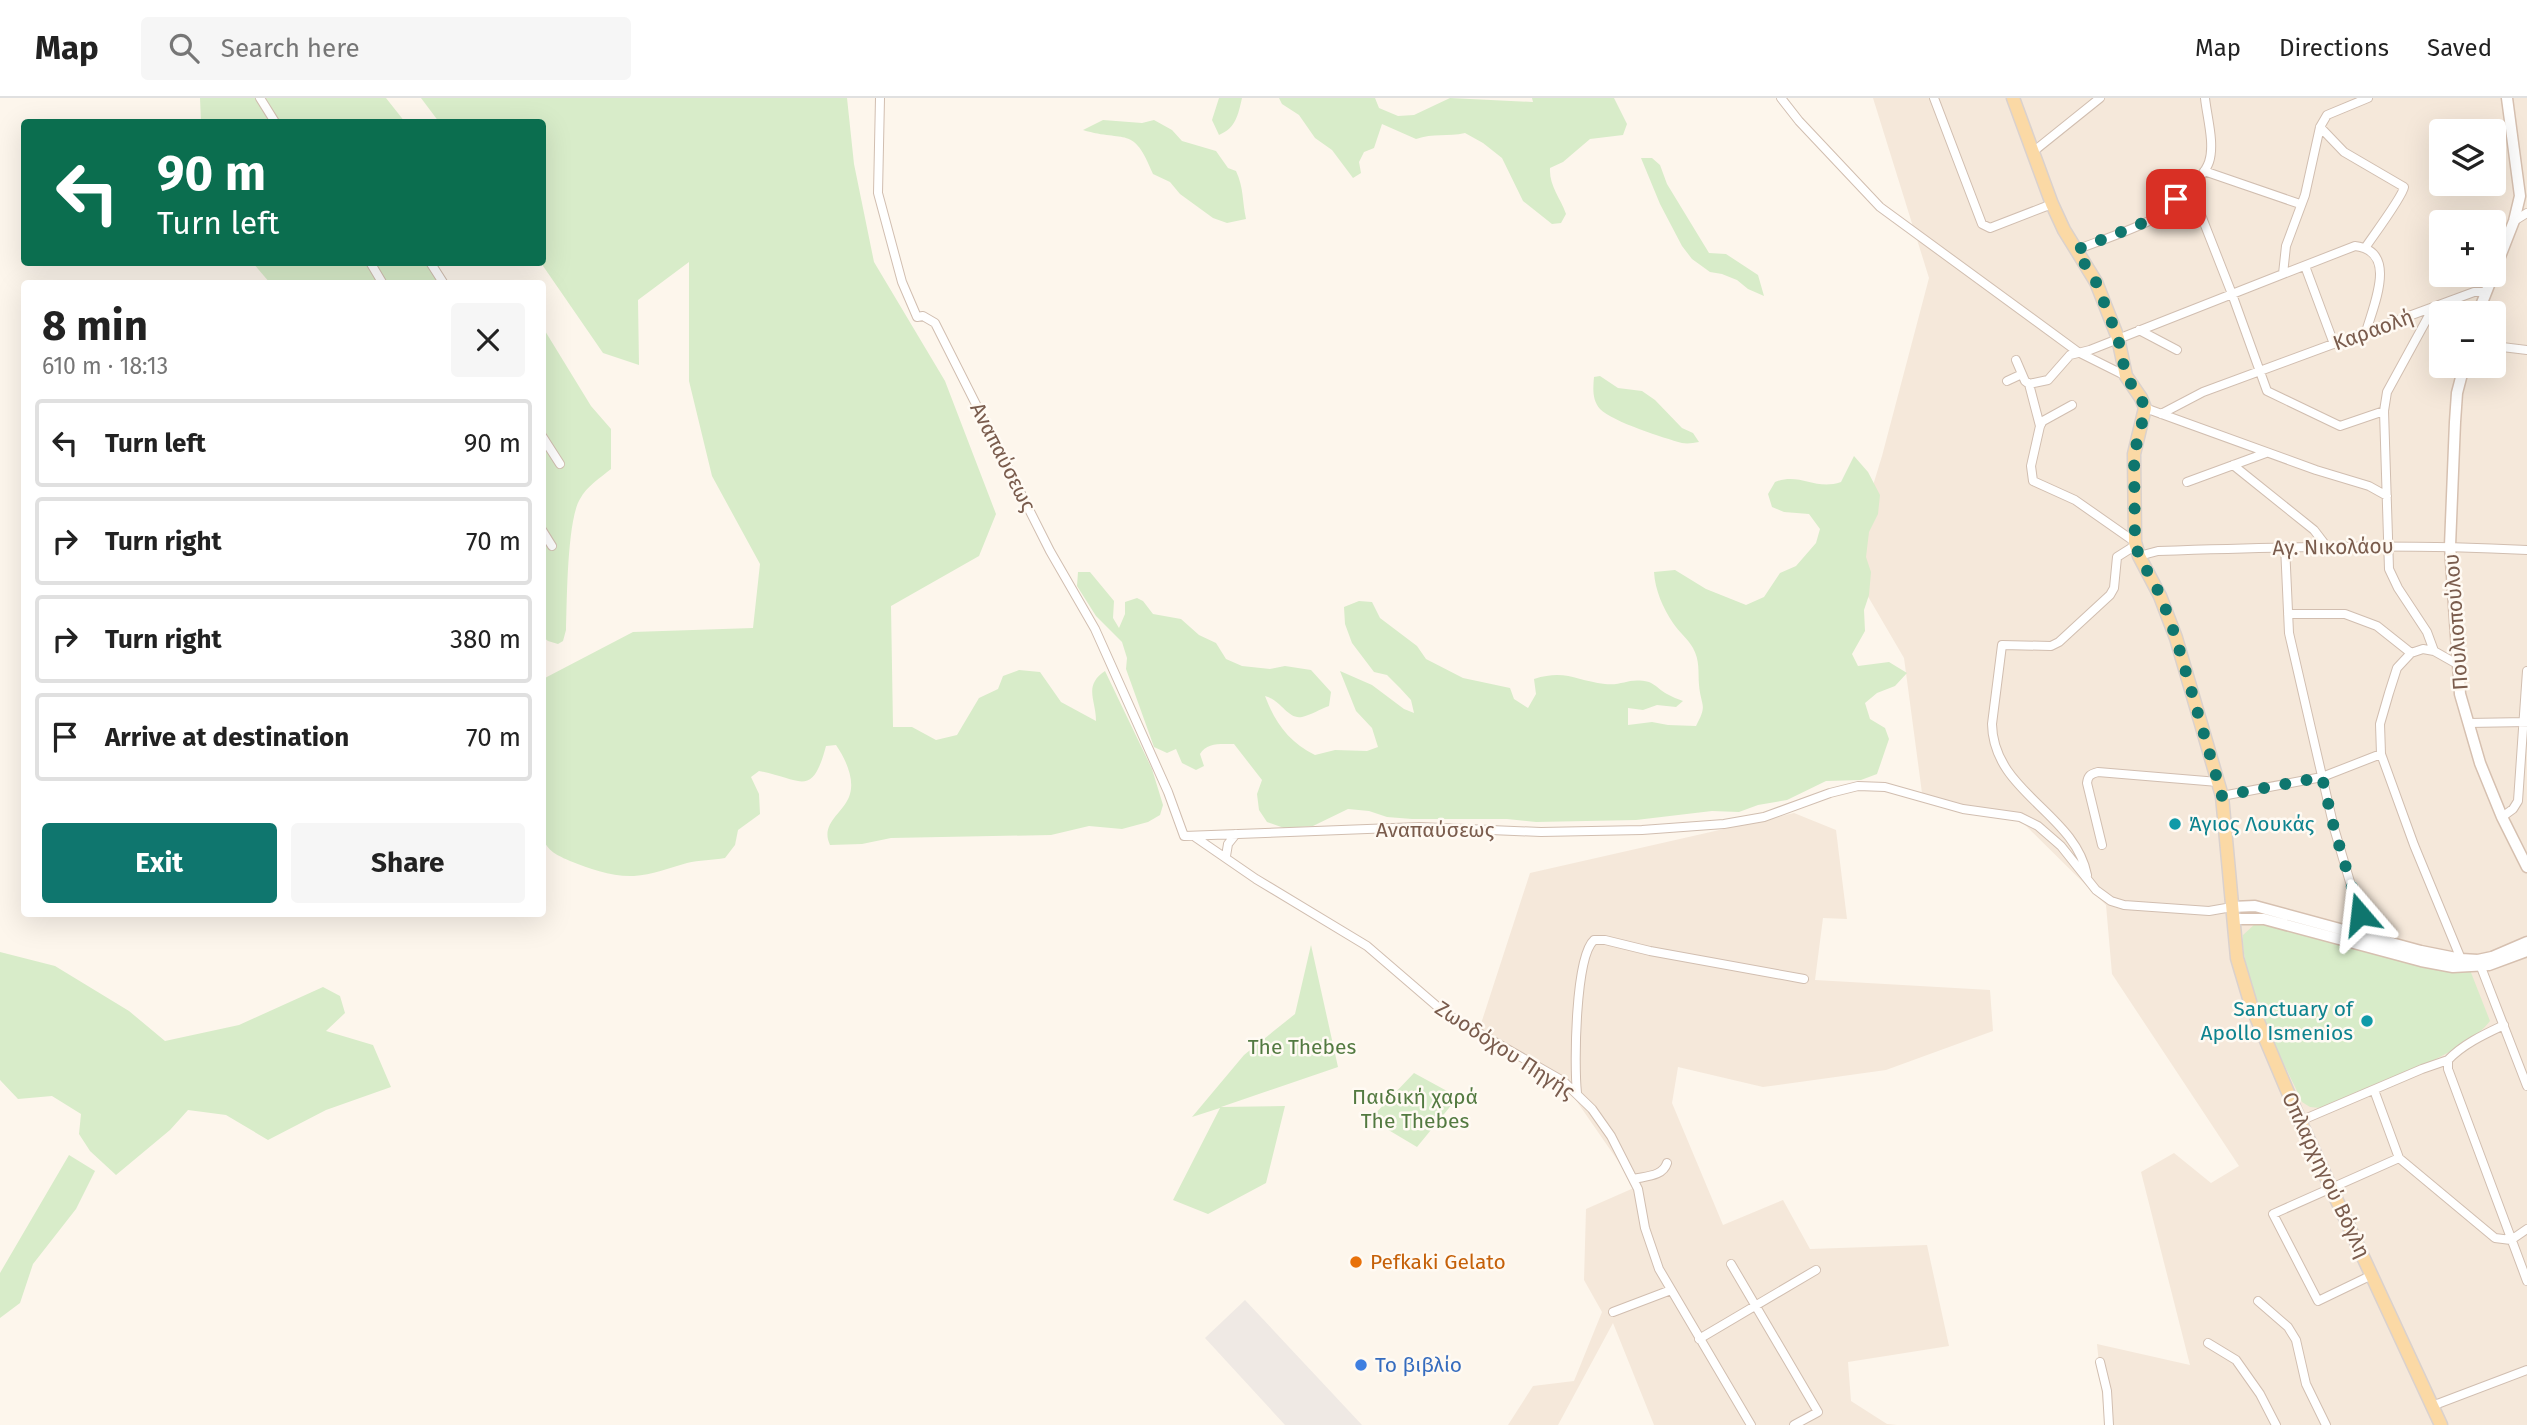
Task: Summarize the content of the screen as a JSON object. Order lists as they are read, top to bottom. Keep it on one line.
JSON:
{"streets":{"main road":["Οπλαρχηγού Βόγλη"],"street":["Καραολή","Αναπαύσεως","Αγ. Νικολάου","Πουλιοπούλου","Ζωοδόχου Πηγής"]},"crossings":[["Αναπαύσεως","Ζωοδόχου Πηγής"],["Αναπαύσεως","Οπλαρχηγού Βόγλη"],["Αγ. Νικολάου","Πουλιοπούλου"],["Αγ. Νικολάου","Οπλαρχηγού Βόγλη"]],"parks":["The Thebes","Παιδική χαρά The Thebes"],"places":["Άγιος Λουκάς","Sanctuary of Apollo Ismenios","Pefkaki Gelato","Το βιβλίο"],"page":{"header":"Map","search":"Search here","nav":["Map","Directions","Saved"],"map_buttons":["+","−"],"turn":["90 m","Turn left"],"heading":["8 min","610 m · 18:13"],"list":[{"name":"Turn left","value":"90 m"},{"name":"Turn right","value":"70 m"},{"name":"Turn right","value":"380 m"},{"name":"Arrive at destination","value":"70 m"}],"buttons":["Exit","Share"]}}
